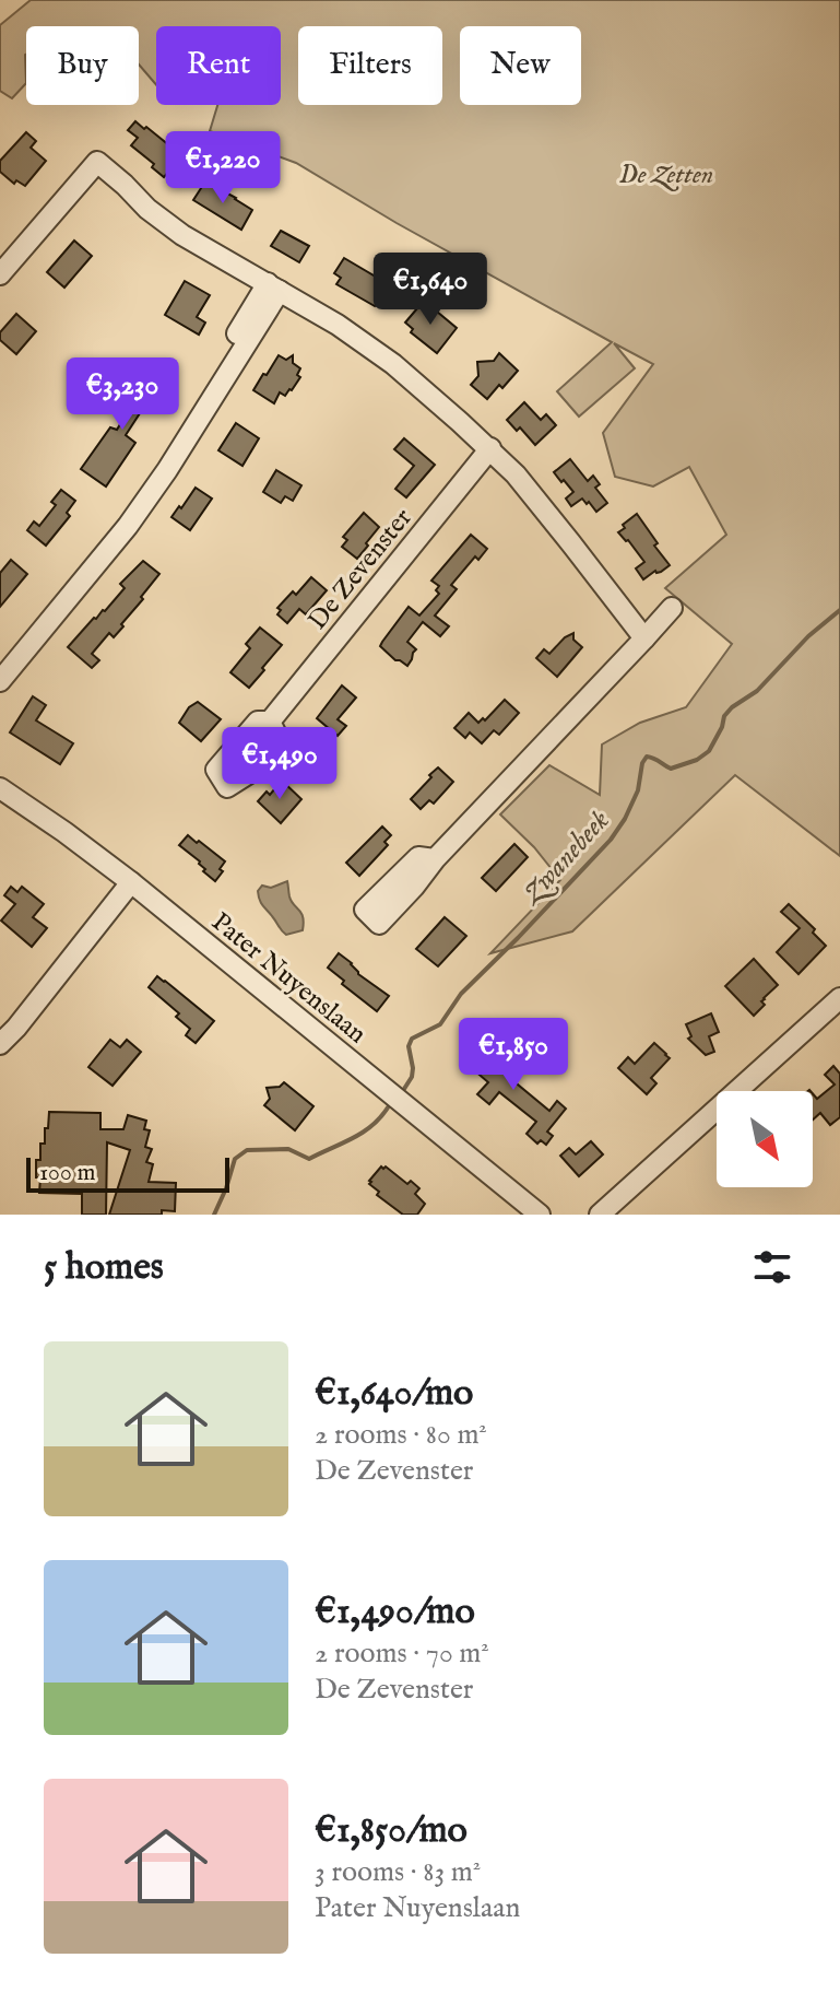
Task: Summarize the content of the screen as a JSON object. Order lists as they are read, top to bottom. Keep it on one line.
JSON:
{"streets":{"street":["De Zevenster","Pater Nuyenslaan"]},"water":["Zwanebeek"],"parks":["De Zetten"],"scale_bar":"100 m","north":"bottom right","page":{"chip":["Buy","Rent","Filters","New"],"price":["€1,220","€1,640","€3,230","€1,490","€1,850"],"scale":"100 m","heading":"5 homes","list":[{"name":"€1,640/mo","note":"2 rooms · 80 m² · De Zevenster"},{"name":"€1,490/mo","note":"2 rooms · 70 m² · De Zevenster"},{"name":"€1,850/mo","note":"3 rooms · 83 m² · Pater Nuyenslaan"}]}}
